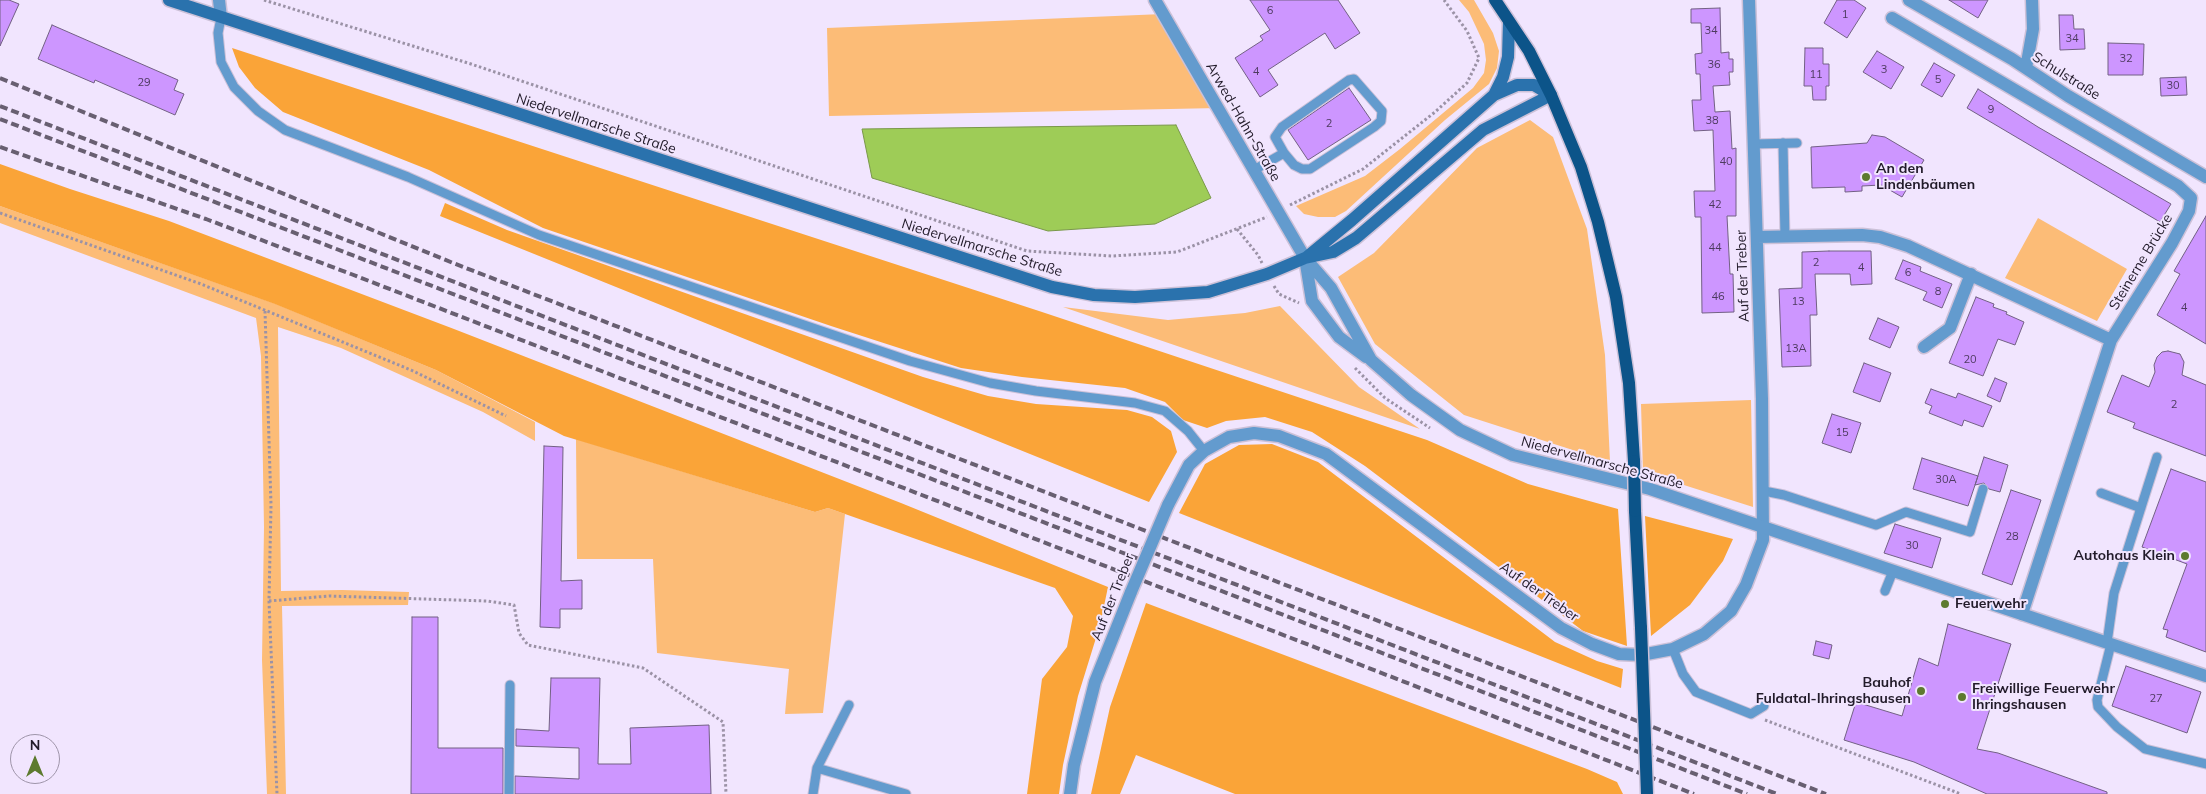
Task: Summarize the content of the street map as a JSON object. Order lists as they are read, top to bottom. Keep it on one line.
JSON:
{"streets":{"main road":["Niedervellmarsche Straße"],"street":["Schulstraße","Arwed-Hahn-Straße","Steinerne Brücke","Auf der Treber"]},"crossings":[["Arwed-Hahn-Straße","Niedervellmarsche Straße"],["Niedervellmarsche Straße","Steinerne Brücke"],["Niedervellmarsche Straße","Auf der Treber"]],"places":["An den Lindenbäumen","Autohaus Klein","Feuerwehr","Bauhof Fuldatal-Ihringshausen","Freiwillige Feuerwehr Ihringshausen"],"house_numbers":["6","1","34","34","32","36","3","4","11","5","29","30","9","38","2","40","42","44","2","4","6","8","46","13","4","13A","20","2","15","30A","28","30","27"],"north":"top"}
